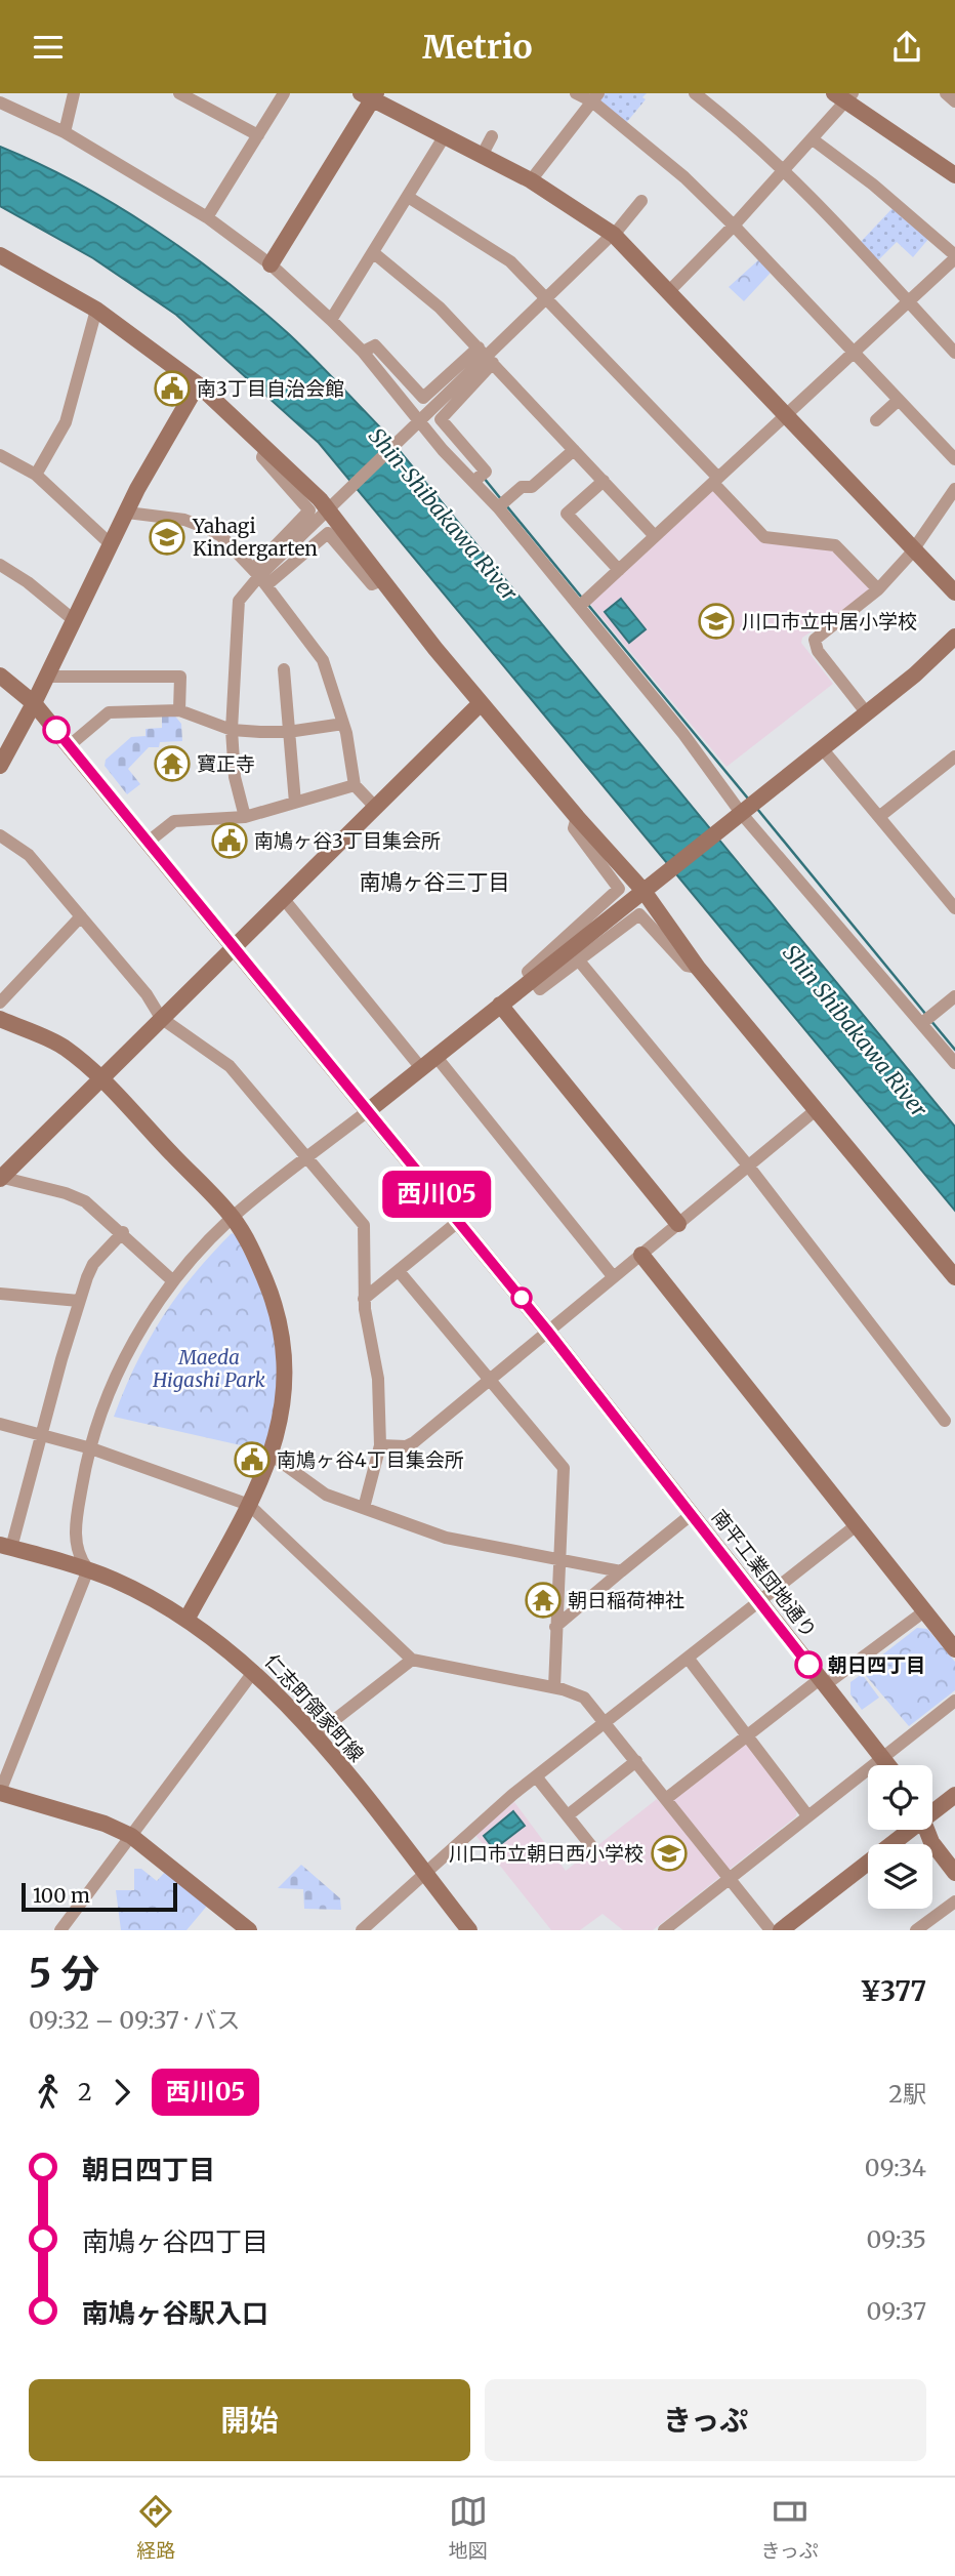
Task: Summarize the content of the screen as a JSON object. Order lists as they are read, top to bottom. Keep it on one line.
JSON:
{"streets":{"street":["南平工業団地通り","仁志町領家町線"]},"districts":["南鳩ヶ谷三丁目"],"water":["Shin-Shibakawa River","Shin Shibakawa River"],"parks":["Maeda Higashi Park"],"places":{"public building":["南3丁目自治会館","南鳩ヶ谷3丁目集会所","南鳩ヶ谷4丁目集会所"],"school or university":["Yahagi Kindergarten","川口市立中居小学校","川口市立朝日西小学校"],"temple":["寶正寺","朝日稲荷神社"],"other":["朝日四丁目"]},"lines":["bus line 西川05"],"scale_bar":"100 m","page":{"header":"Metrio","on_map":"西川05","scale":"100 m","heading":["5 分","09:32 – 09:37 · バス","¥377"],"legs":["2","西川05","2駅"],"list":[{"name":"朝日四丁目","value":"09:34"},{"name":"南鳩ヶ谷四丁目","value":"09:35"},{"name":"南鳩ヶ谷駅入口","value":"09:37"}],"buttons":["開始","きっぷ"],"tabs":["経路","地図","きっぷ"]}}
